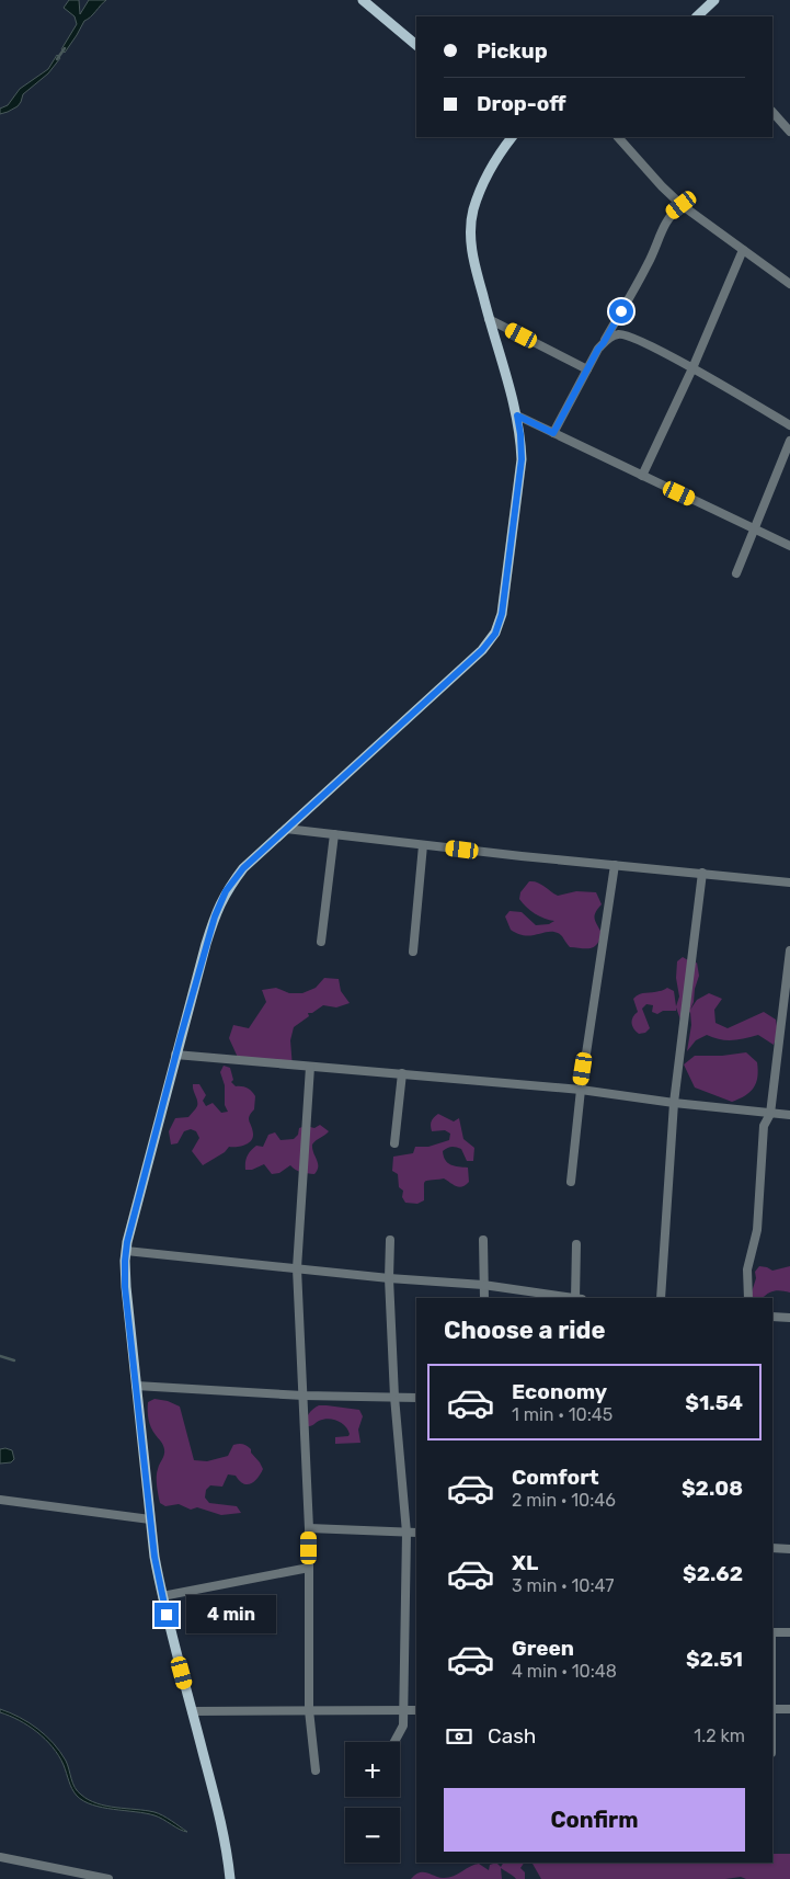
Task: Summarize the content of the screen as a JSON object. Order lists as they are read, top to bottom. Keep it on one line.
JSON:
{"page":{"banner":["Pickup","Drop-off"],"heading":"Choose a ride","list":[{"name":"Economy","note":"1 min · 10:45","value":"$1.54"},{"name":"Comfort","note":"2 min · 10:46","value":"$2.08"},{"name":"XL","note":"3 min · 10:47","value":"$2.62"},{"name":"Green","note":"4 min · 10:48","value":"$2.51"}],"bubble":"4 min","pay":["Cash","1.2 km"],"map_buttons":["+","−"],"buttons":"Confirm"}}
